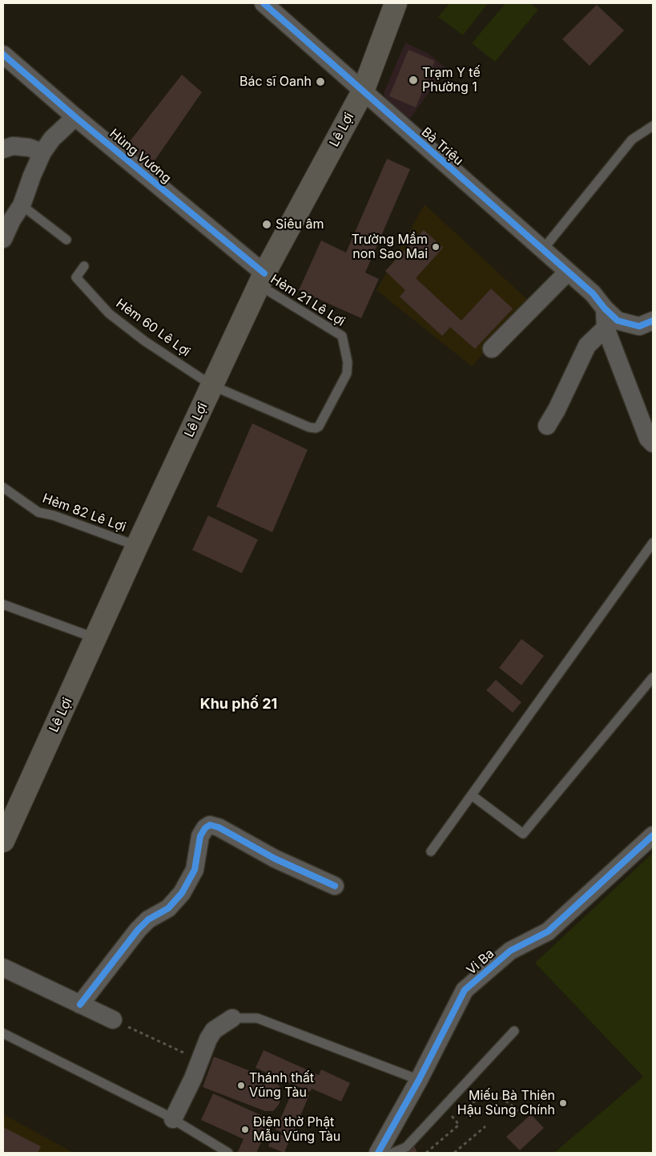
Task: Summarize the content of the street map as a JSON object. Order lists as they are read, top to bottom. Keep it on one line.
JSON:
{"streets":{"main road":["Lê Lợi"],"street":["Bà Triệu","Hùng Vương","Vi Ba"],"lane":["Hẻm 21 Lê Lợi","Hẻm 60 Lê Lợi","Hẻm 82 Lê Lợi"]},"crossings":[["Lê Lợi","Bà Triệu"],["Lê Lợi","Hùng Vương"],["Lê Lợi","Hẻm 21 Lê Lợi"],["Lê Lợi","Hẻm 60 Lê Lợi"],["Lê Lợi","Hẻm 82 Lê Lợi"],["Hùng Vương","Hẻm 21 Lê Lợi"],["Hẻm 21 Lê Lợi","Hẻm 60 Lê Lợi"]],"districts":["Khu phố 21"],"places":["Trạm Y tế Phường 1","Bác sĩ Oanh","Siêu âm","Trường Mầm non Sao Mai","Thánh thất Vũng Tàu","Miếu Bà Thiên Hậu Sùng Chính","Điện thờ Phật Mẫu Vũng Tàu"]}
